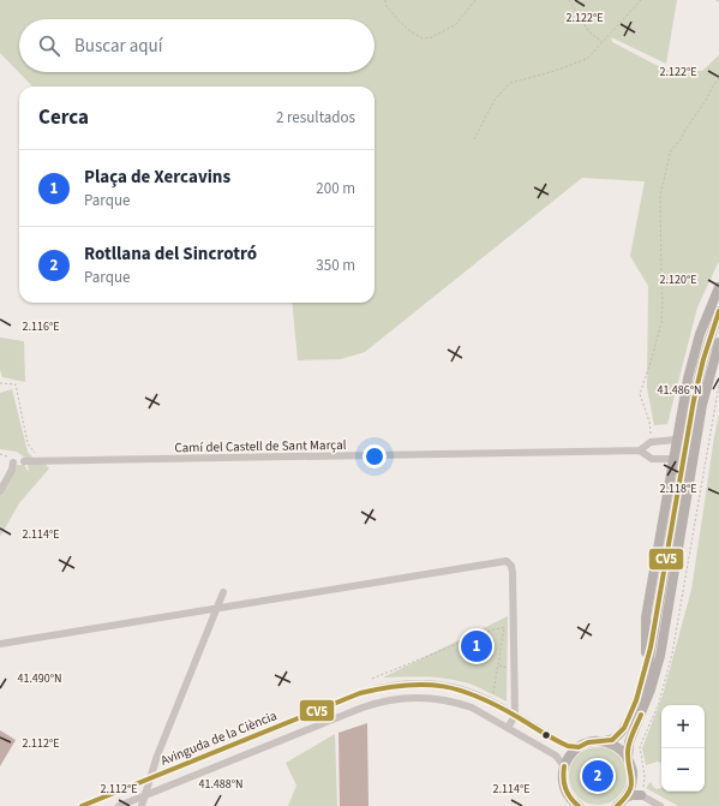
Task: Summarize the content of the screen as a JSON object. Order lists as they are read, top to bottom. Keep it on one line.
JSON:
{"streets":{"street":["Camí del Castell de Sant Marçal","Avinguda de la Ciència"]},"lines":["transit line CV5"],"page":{"search":"Buscar aquí","heading":["Cerca","2 resultados"],"list":[{"mark":"1","name":"Plaça de Xercavins","note":"Parque","value":"200 m"},{"mark":"2","name":"Rotllana del Sincrotró","note":"Parque","value":"350 m"}],"pins":["1","2"],"map_buttons":["+","−"]},"coordinates":["2.122°E","2.120°E","2.116°E","41.486°N","2.118°E","2.114°E","41.490°N","2.112°E","41.488°N"]}
